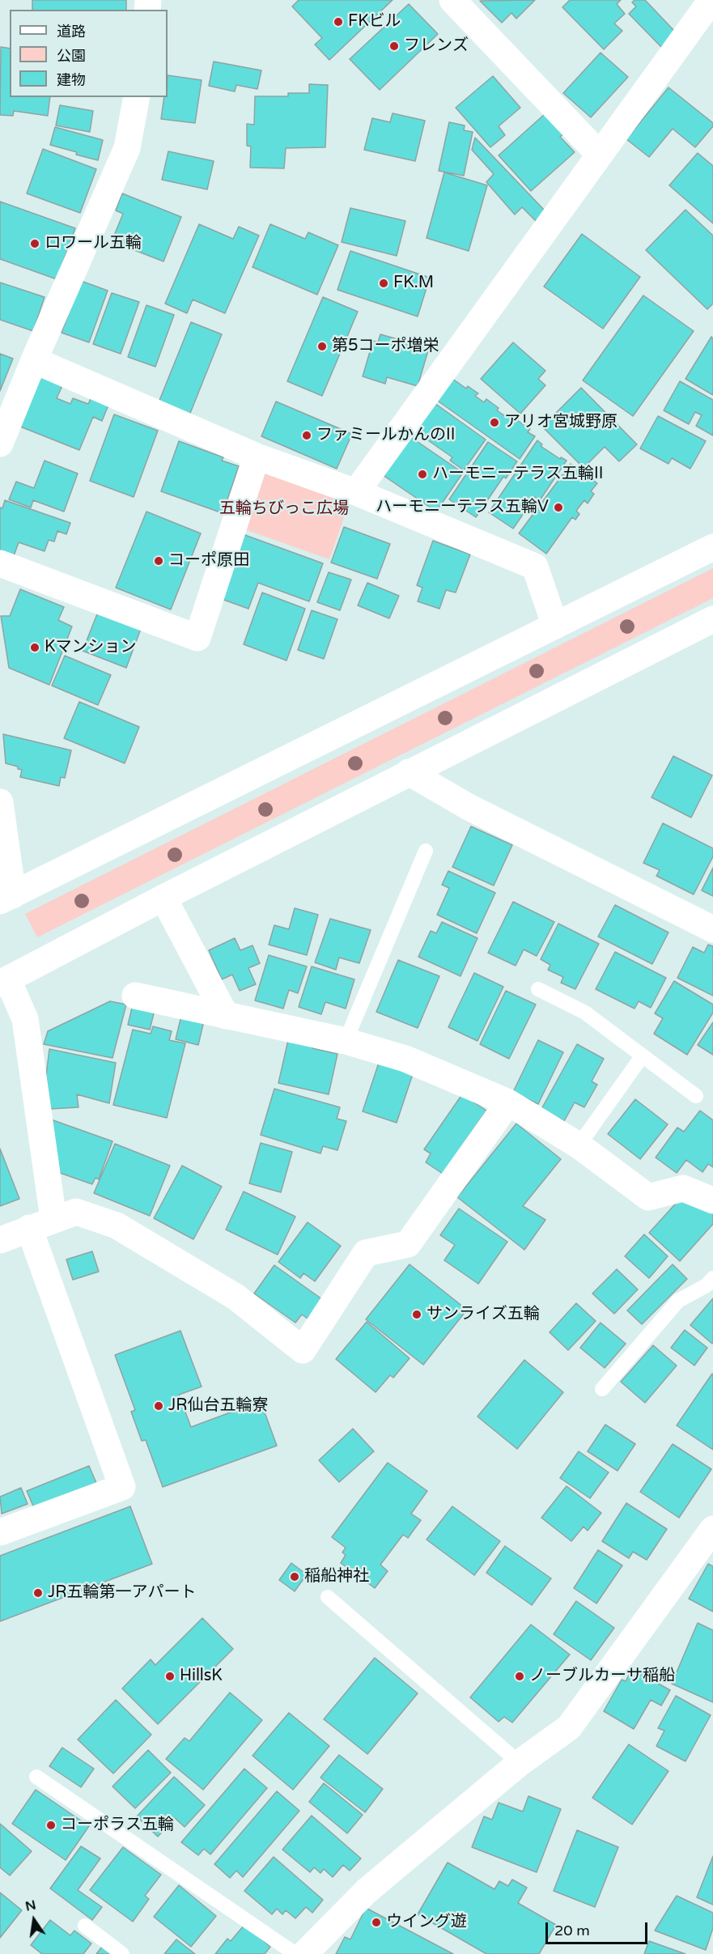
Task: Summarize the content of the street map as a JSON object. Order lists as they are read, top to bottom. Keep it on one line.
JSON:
{"parks":["五輪ちびっこ広場"],"places":["FKビル","フレンズ","ロワール五輪","FK.M","第5コーポ増栄","アリオ宮城野原","ファミールかんのII","ハーモニーテラス五輪II","ハーモニーテラス五輪V","コーポ原田","Kマンション","サンライズ五輪","JR仙台五輪寮","稲船神社","JR五輪第一アパート","HillsK","ノーブルカーサ稲船","コーポラス五輪","ウイング遊"],"legend":["道路","公園","建物"],"scale_bar":"20 m","north":"top"}
